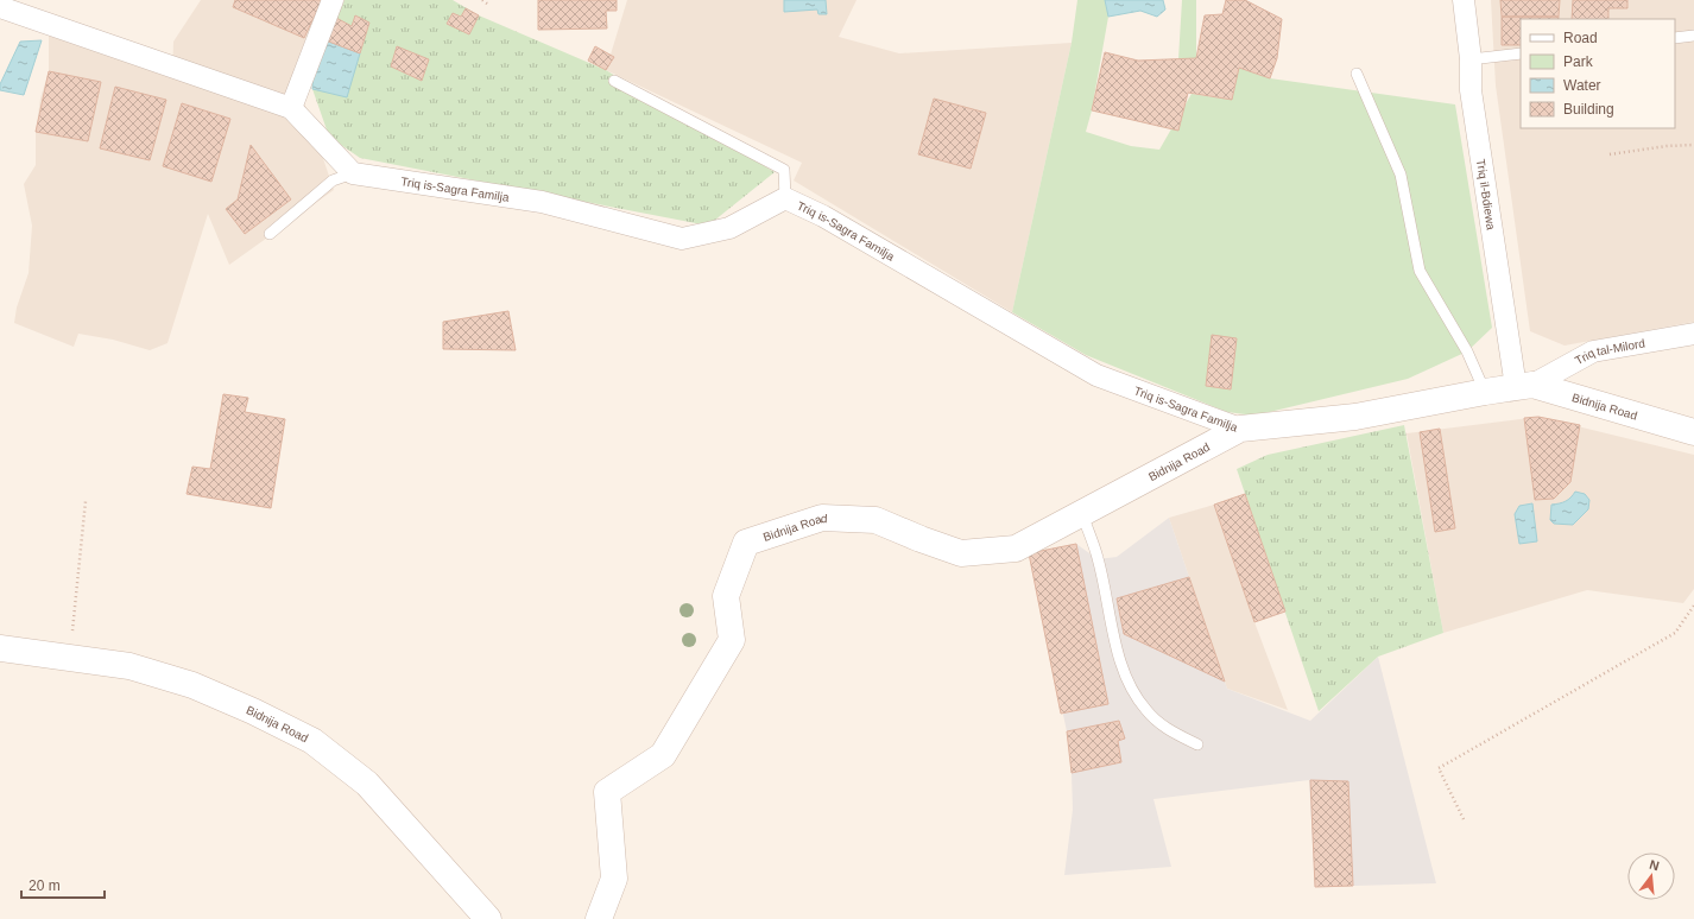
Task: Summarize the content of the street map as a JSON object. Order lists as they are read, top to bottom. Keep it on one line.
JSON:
{"streets":{"street":["Triq is-Sagra Familja","Triq il-Bdiewa","Triq tal-Milord","Bidnija Road"]},"crossings":[["Triq is-Sagra Familja","Triq il-Bdiewa"],["Triq is-Sagra Familja","Triq tal-Milord"],["Triq is-Sagra Familja","Bidnija Road"],["Triq il-Bdiewa","Triq tal-Milord"],["Triq il-Bdiewa","Bidnija Road"],["Triq tal-Milord","Bidnija Road"]],"legend":["Road","Park","Water","Building"],"scale_bar":"20 m","north":"top"}
